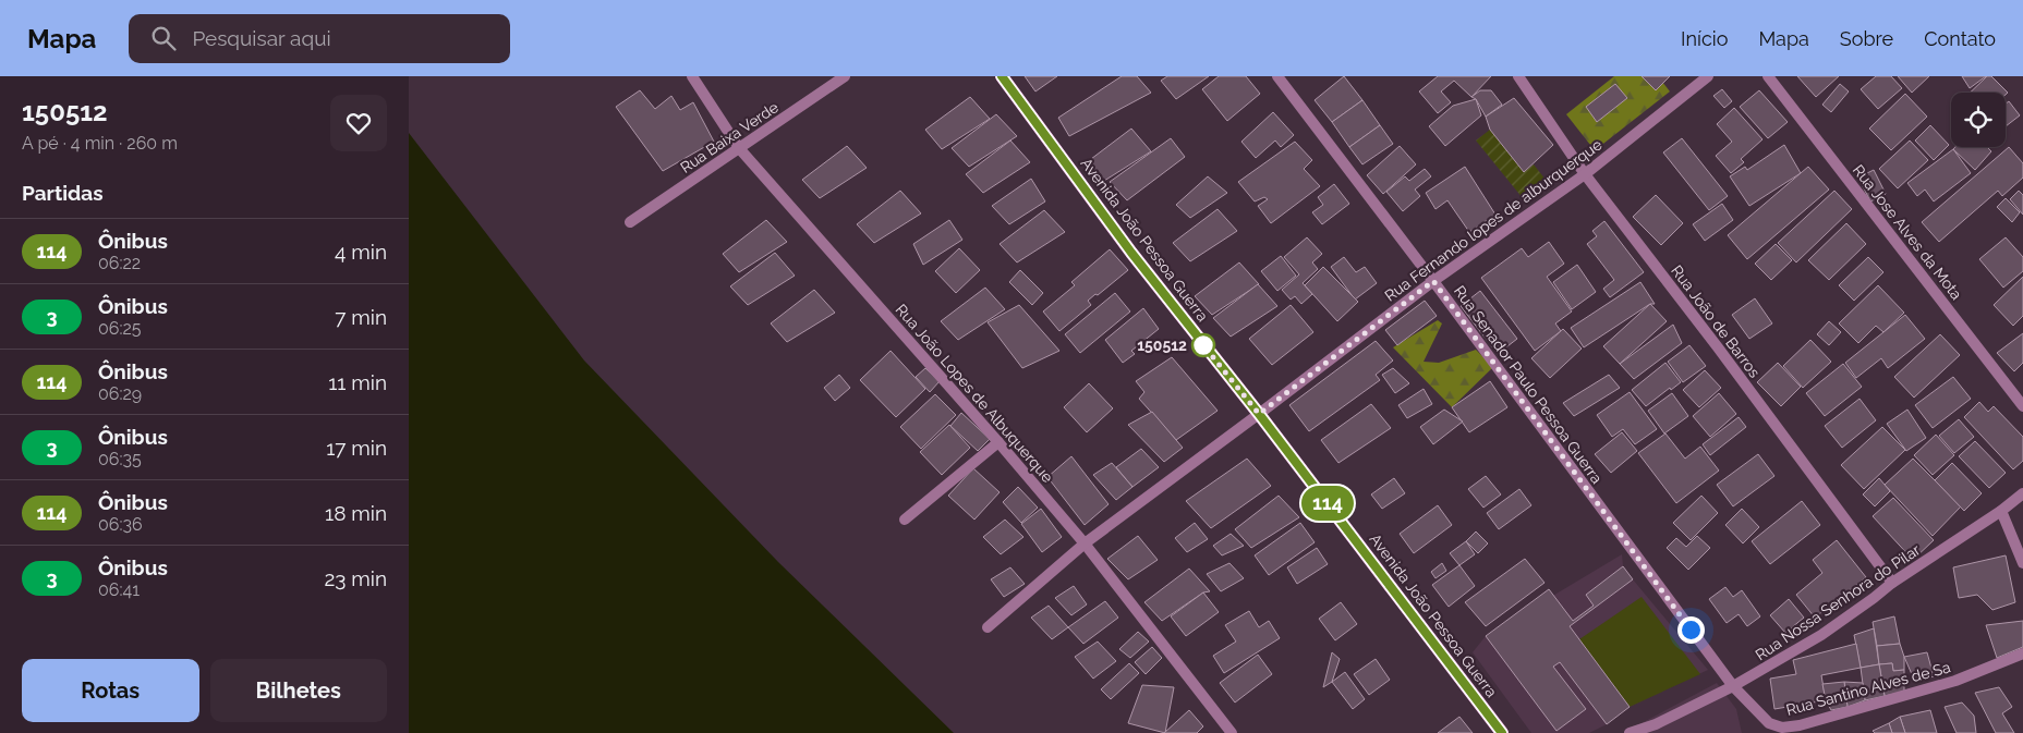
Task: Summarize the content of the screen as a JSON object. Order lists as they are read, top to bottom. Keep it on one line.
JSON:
{"streets":{"main road":["Avenida João Pessoa Guerra"],"street":["Rua Baixa Verde","Rua Fernando lopes de alburquerque","Rua Jose Alves da Mota","Rua João de Barros","Rua Senador Paulo Pessoa Guerra","Rua João Lopes de Albuquerque","Rua Nossa Senhora do Pilar","Rua Santino Alves de Sa"]},"crossings":[["Rua Baixa Verde","Rua João Lopes de Albuquerque"],["Rua Fernando lopes de alburquerque","Avenida João Pessoa Guerra"],["Rua Fernando lopes de alburquerque","Rua João de Barros"],["Rua Fernando lopes de alburquerque","Rua Senador Paulo Pessoa Guerra"],["Rua Fernando lopes de alburquerque","Rua João Lopes de Albuquerque"],["Rua João de Barros","Rua Nossa Senhora do Pilar"],["Rua Senador Paulo Pessoa Guerra","Rua Nossa Senhora do Pilar"],["Rua Senador Paulo Pessoa Guerra","Rua Santino Alves de Sa"],["Rua Nossa Senhora do Pilar","Rua Santino Alves de Sa"]],"places":["150512"],"lines":["bus line 114"],"page":{"header":"Mapa","search":"Pesquisar aqui","nav":["Início","Mapa","Sobre","Contato"],"heading":[["150512","A pé · 4 min · 260 m"],"Partidas"],"on_map":"114","list":[{"mark":"114","name":"Ônibus","note":"06:22","value":"4 min"},{"mark":"3","name":"Ônibus","note":"06:25","value":"7 min"},{"mark":"114","name":"Ônibus","note":"06:29","value":"11 min"},{"mark":"3","name":"Ônibus","note":"06:35","value":"17 min"},{"mark":"114","name":"Ônibus","note":"06:36","value":"18 min"},{"mark":"3","name":"Ônibus","note":"06:41","value":"23 min"}],"buttons":["Rotas","Bilhetes"]}}
